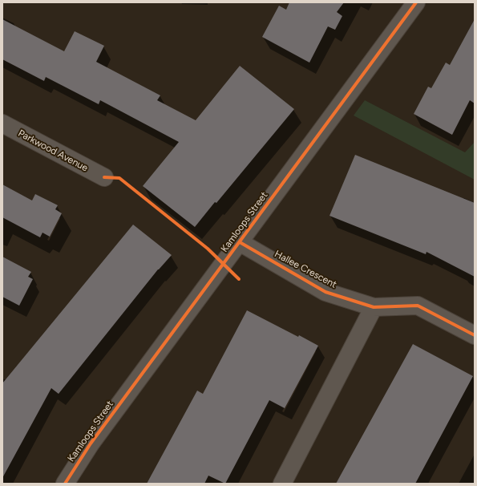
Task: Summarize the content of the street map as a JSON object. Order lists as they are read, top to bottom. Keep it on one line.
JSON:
{"streets":{"street":["Parkwood Avenue","Kamloops Street","Hallee Crescent"]},"crossings":[["Kamloops Street","Hallee Crescent"]]}
